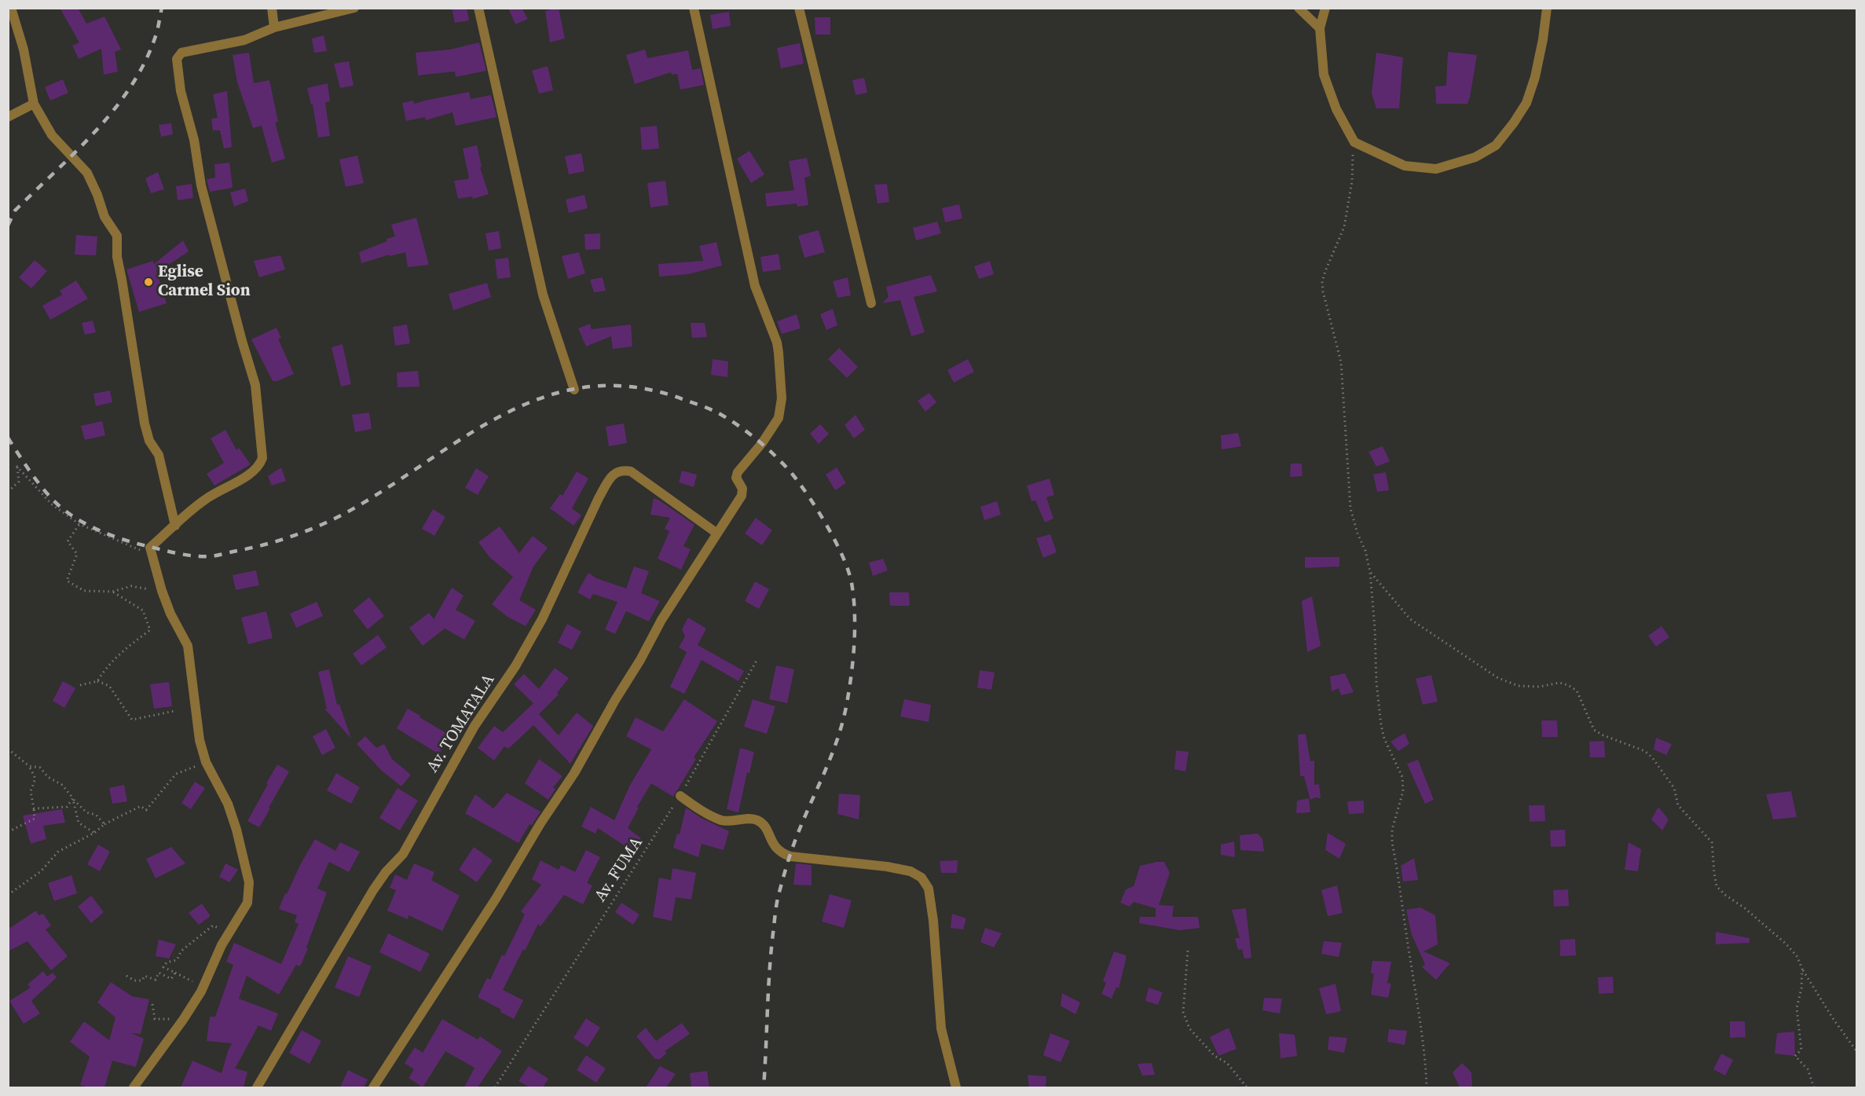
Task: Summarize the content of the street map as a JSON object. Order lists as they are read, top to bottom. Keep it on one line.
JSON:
{"streets":{"street":["Av. TOMATALA"],"path":["Av. FUMA"]},"places":["Eglise Carmel Sion"]}
